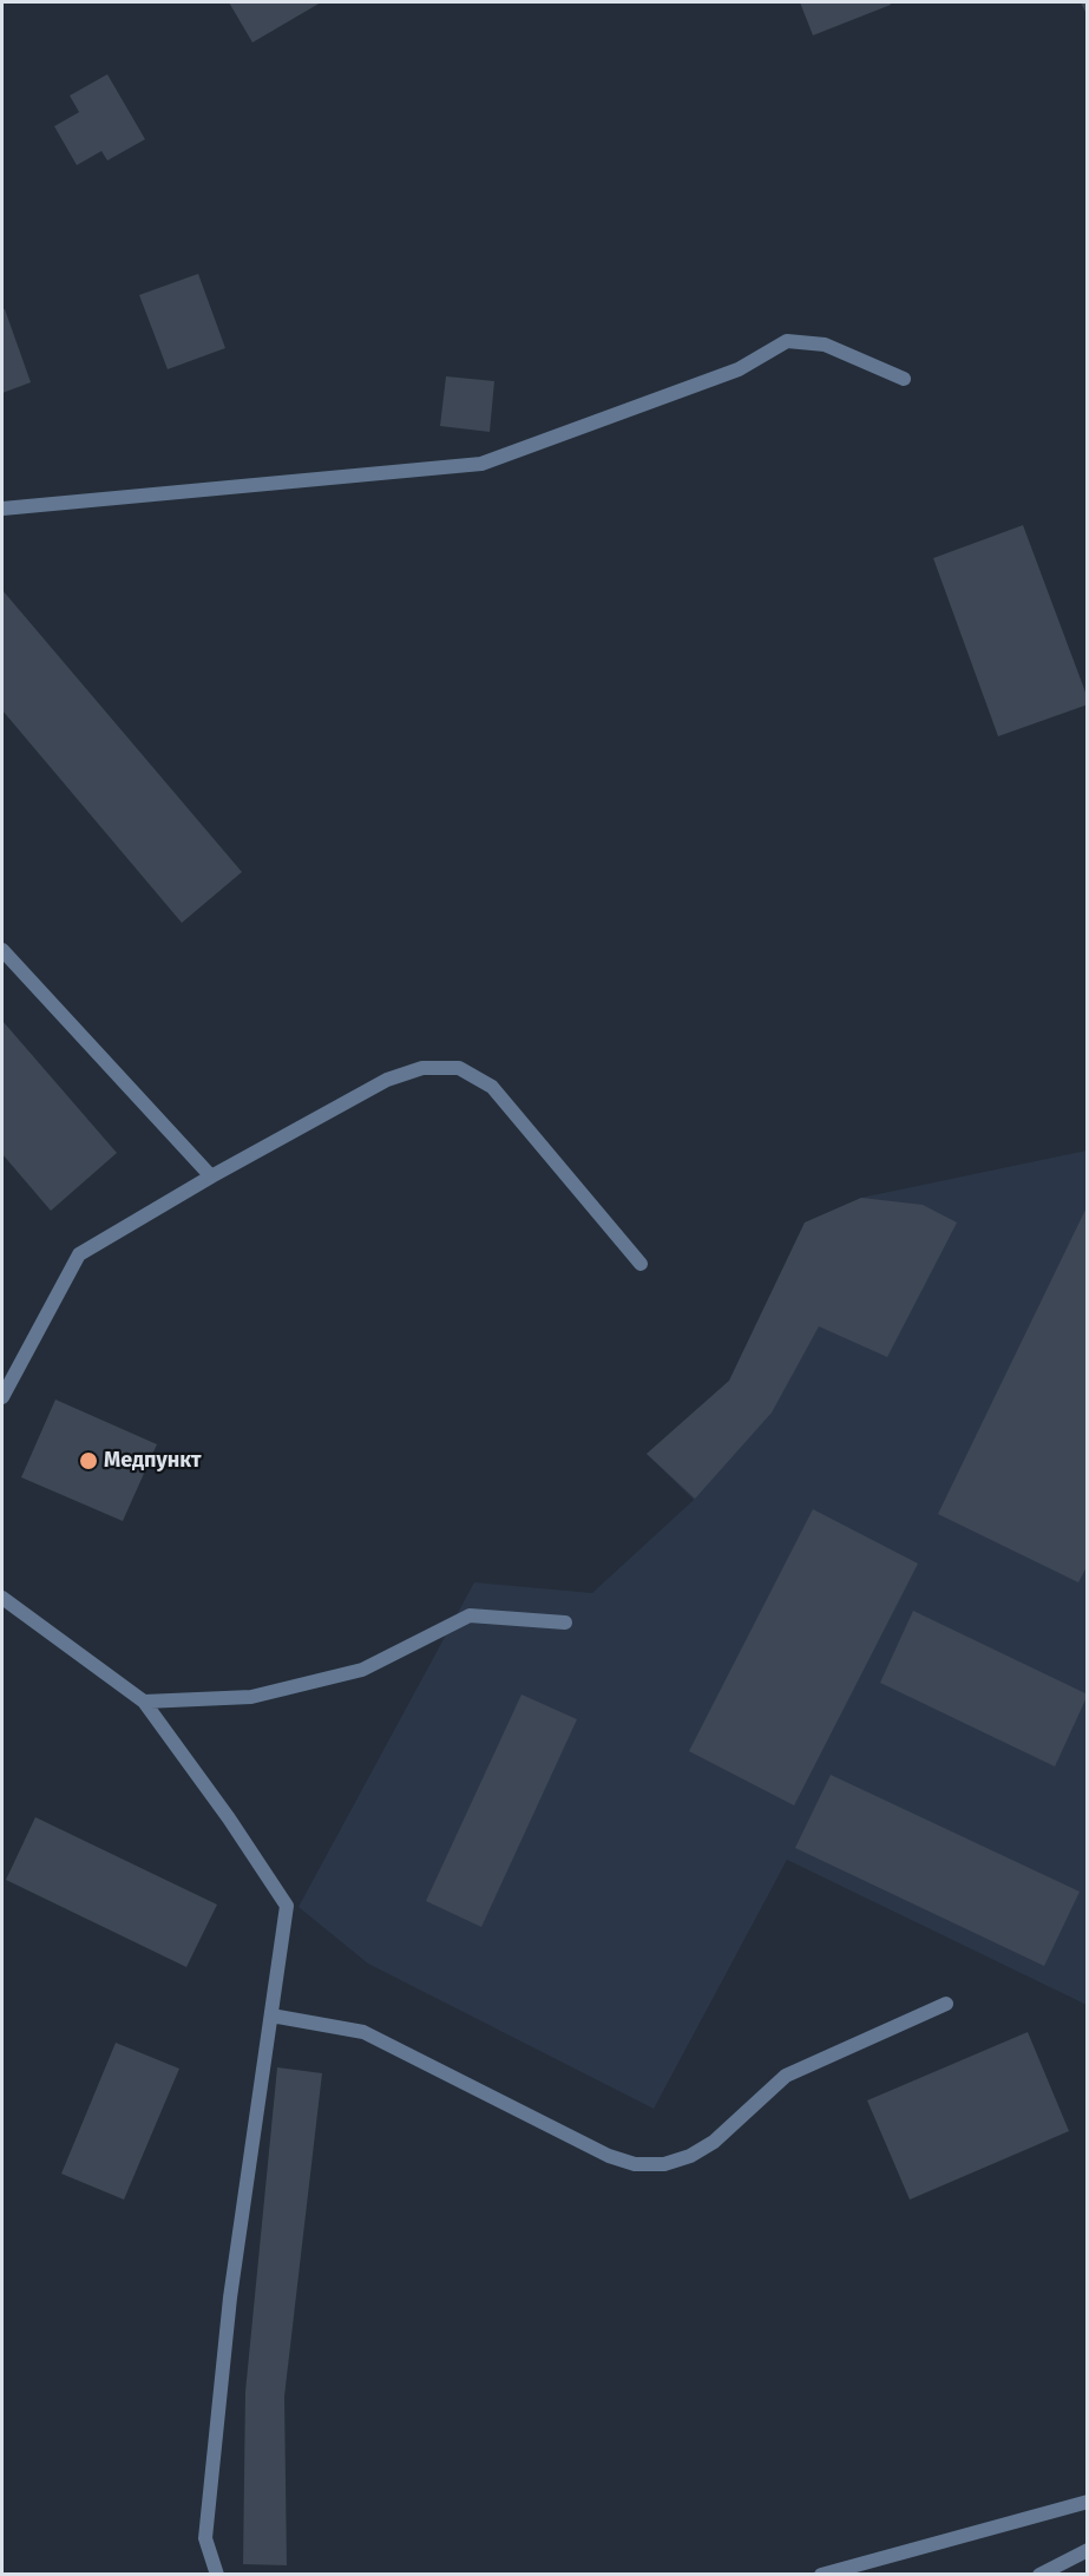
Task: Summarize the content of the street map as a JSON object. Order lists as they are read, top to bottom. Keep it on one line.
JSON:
{"places":["Медпункт"]}
